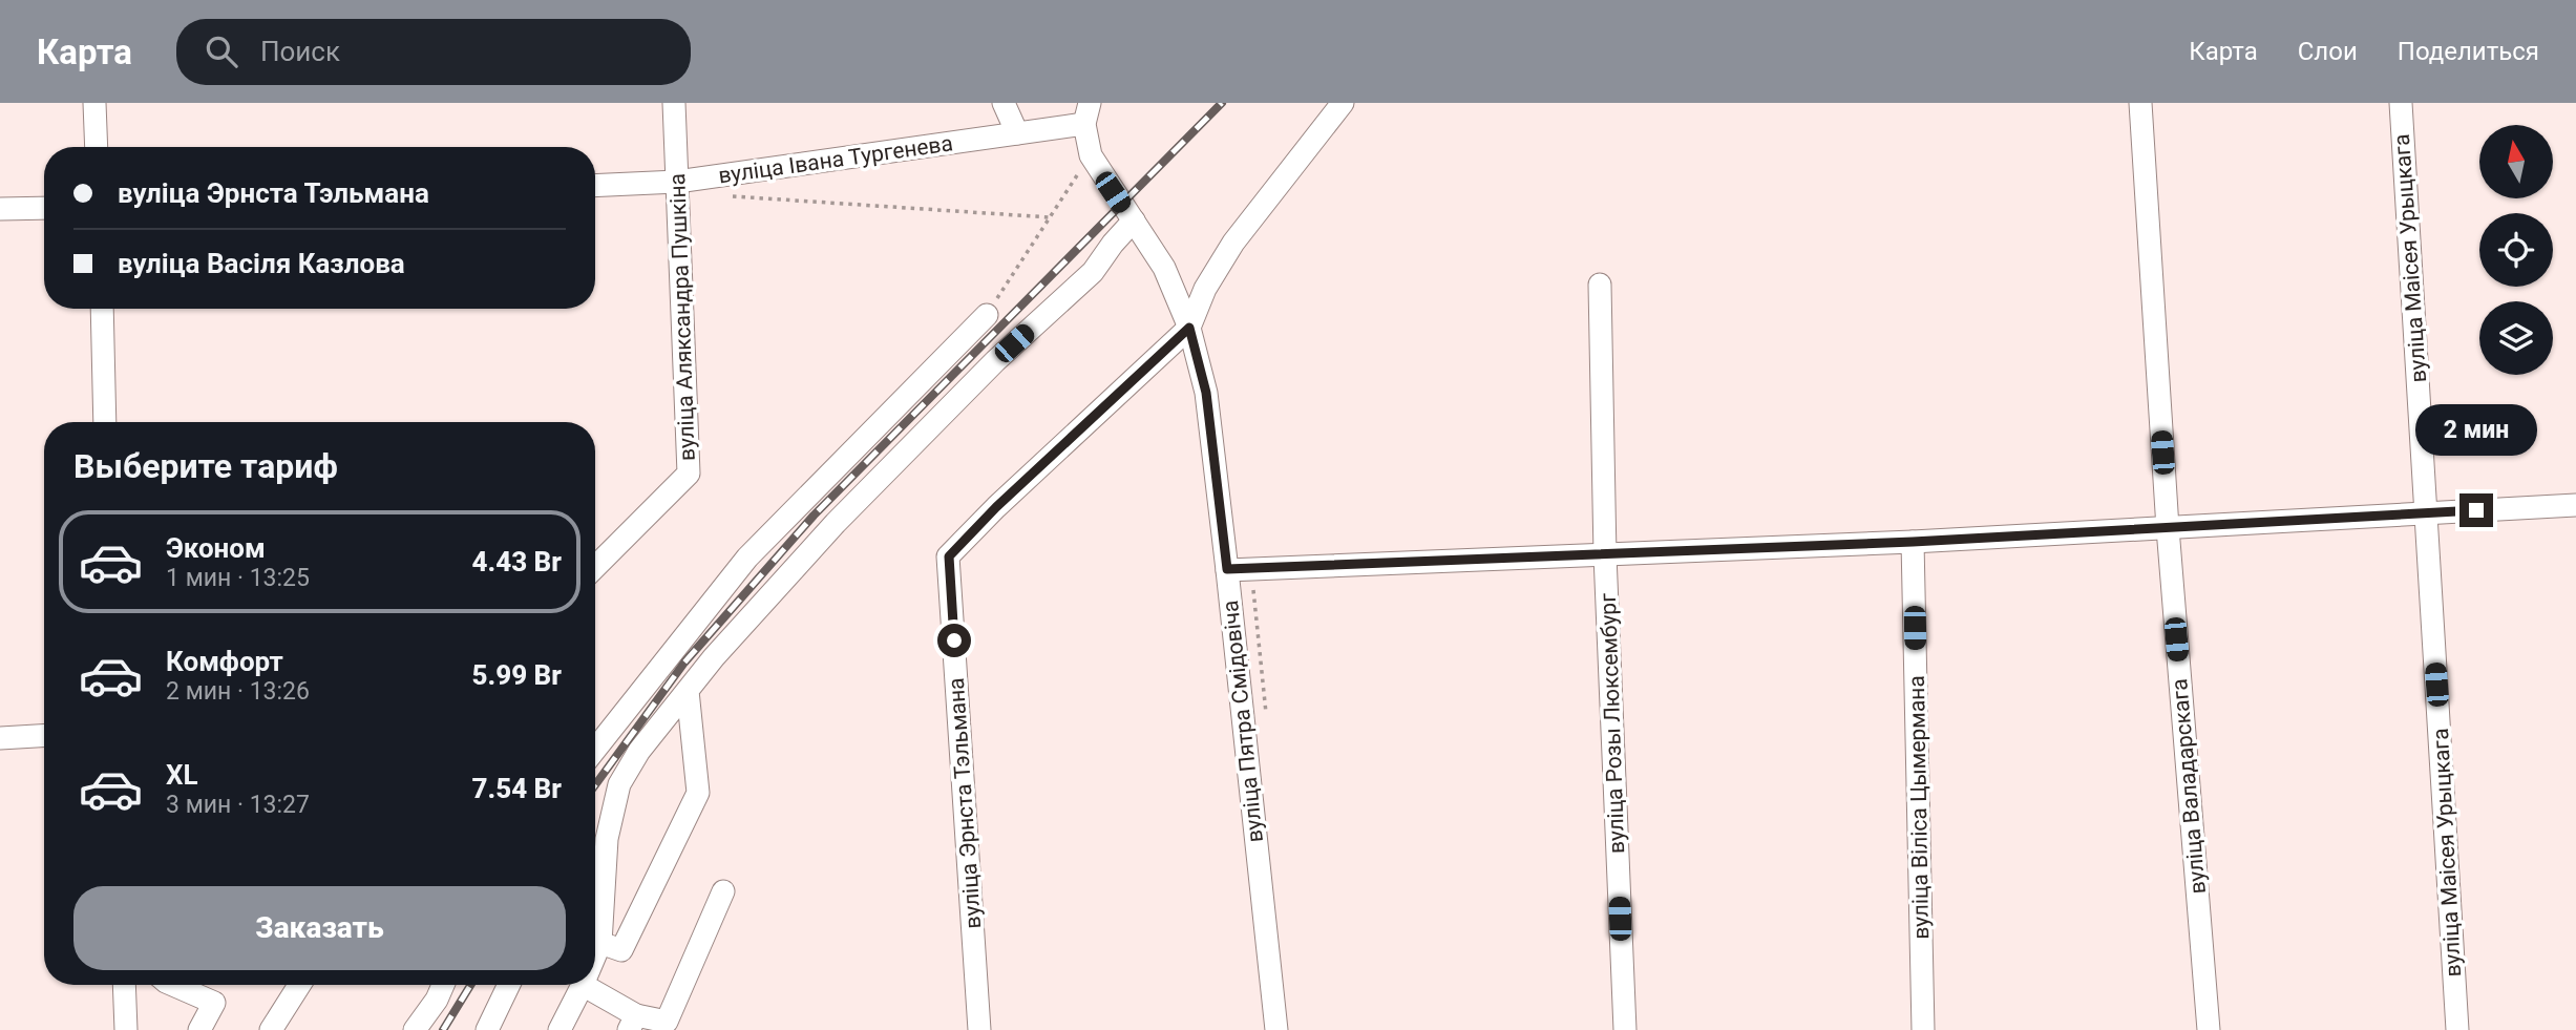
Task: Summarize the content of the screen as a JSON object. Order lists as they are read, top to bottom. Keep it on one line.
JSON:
{"streets":{"street":["вуліца Івана Тургенева","вуліца Маісея Урыцкага","вуліца Аляксандра Пушкіна","вуліца Пятра Смідовіча","вуліца Розы Люксембург","вуліца Валадарскага","вуліца Эрнста Тэльмана","вуліца Віліса Цымермана"]},"crossings":[["вуліца Івана Тургенева","вуліца Аляксандра Пушкіна"],["вуліца Пятра Смідовіча","вуліца Эрнста Тэльмана"]],"north":"top","page":{"header":"Карта","search":"Поиск","nav":["Карта","Слои","Поделиться"],"banner":["вуліца Эрнста Тэльмана","вуліца Васіля Казлова"],"bubble":"2 мин","heading":"Выберите тариф","list":[{"name":"Эконом","note":"1 мин · 13:25","value":"4.43 Br"},{"name":"Комфорт","note":"2 мин · 13:26","value":"5.99 Br"},{"name":"XL","note":"3 мин · 13:27","value":"7.54 Br"}],"buttons":"Заказать"}}
